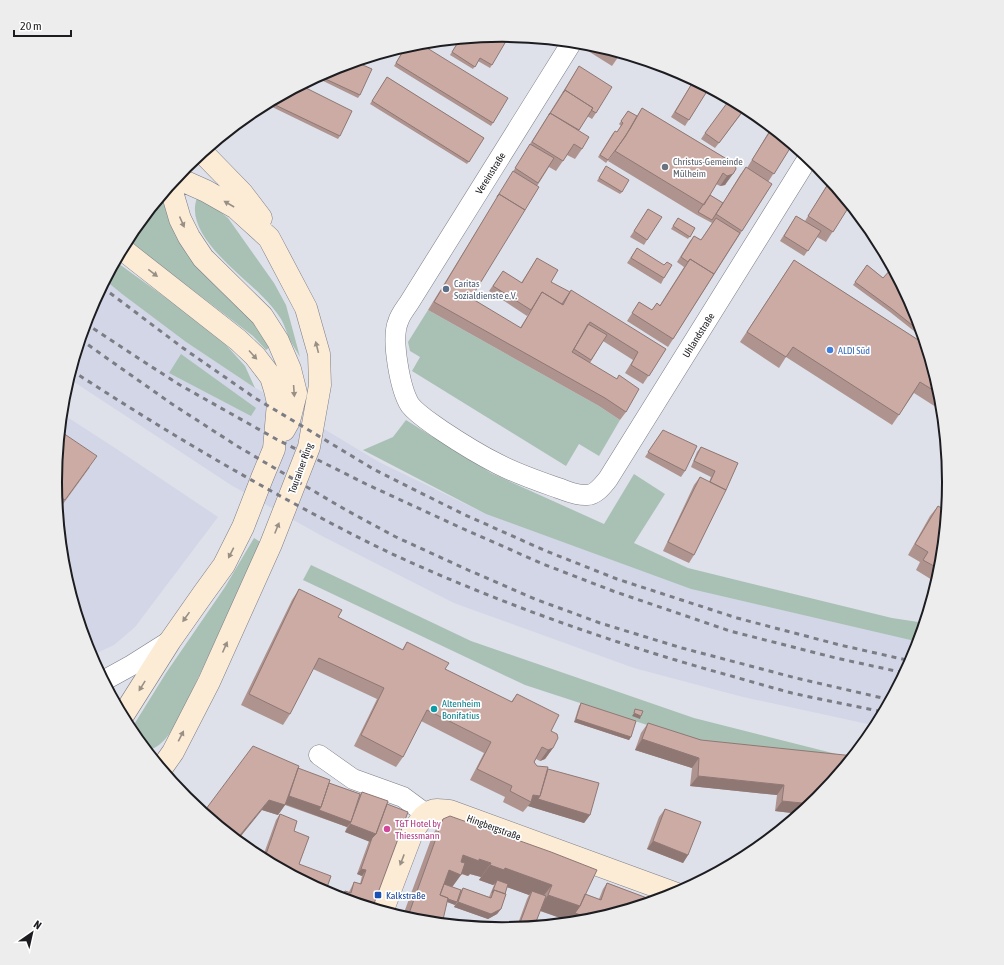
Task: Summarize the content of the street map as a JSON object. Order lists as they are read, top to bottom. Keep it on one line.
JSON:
{"streets":{"main road":["Tourainer Ring","Hingbergstraße"],"street":["Vereinstraße","Uhlandstraße"]},"crossings":[["Vereinstraße","Uhlandstraße"]],"one_way":["Tourainer Ring"],"places":{"other":["Christus-Gemeinde Mülheim","Caritas Sozialdienste e.V.","ALDI Süd","Altenheim Bonifatius","T&T Hotel by Thiessmann"],"transit":["Kalkstraße"]},"scale_bar":"20 m","north":"top right"}
